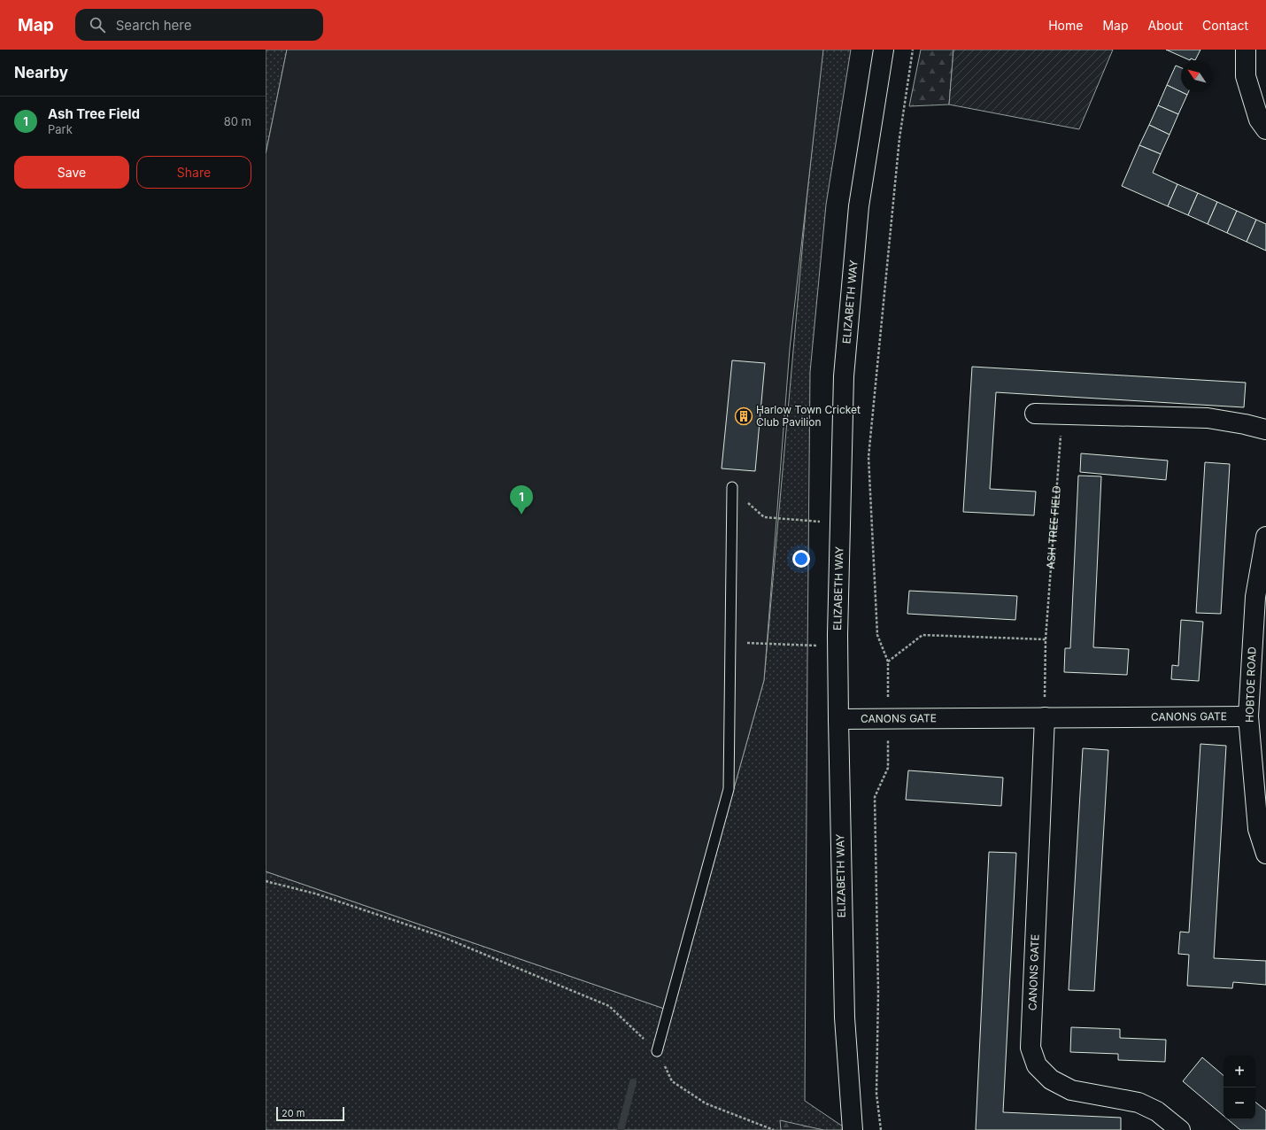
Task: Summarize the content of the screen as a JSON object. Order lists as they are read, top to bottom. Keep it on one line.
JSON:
{"streets":{"street":["ELIZABETH WAY","HOBTOE ROAD","CANONS GATE"],"path":["ASH TREE FIELD"]},"crossings":[["ELIZABETH WAY","CANONS GATE"],["ASH TREE FIELD","CANONS GATE"],["HOBTOE ROAD","CANONS GATE"]],"places":{"building":["Harlow Town Cricket Club Pavilion"]},"scale_bar":"20 m","north":"top left","page":{"header":"Map","search":"Search here","nav":["Home","Map","About","Contact"],"heading":"Nearby","list":[{"mark":"1","name":"Ash Tree Field","note":"Park","value":"80 m"}],"buttons":["Save","Share"],"pins":"1","map_buttons":["+","−"],"scale":"20 m"}}
